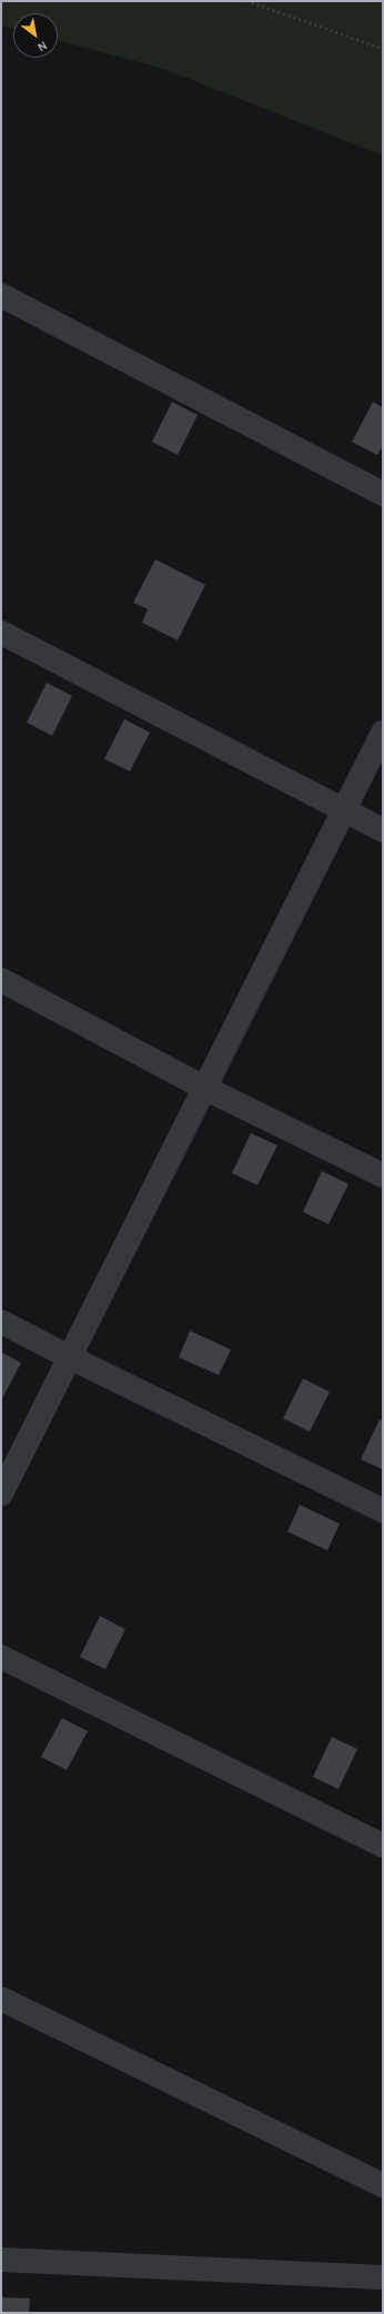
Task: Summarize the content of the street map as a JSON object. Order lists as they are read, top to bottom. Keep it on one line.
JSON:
{"north":"bottom right"}
